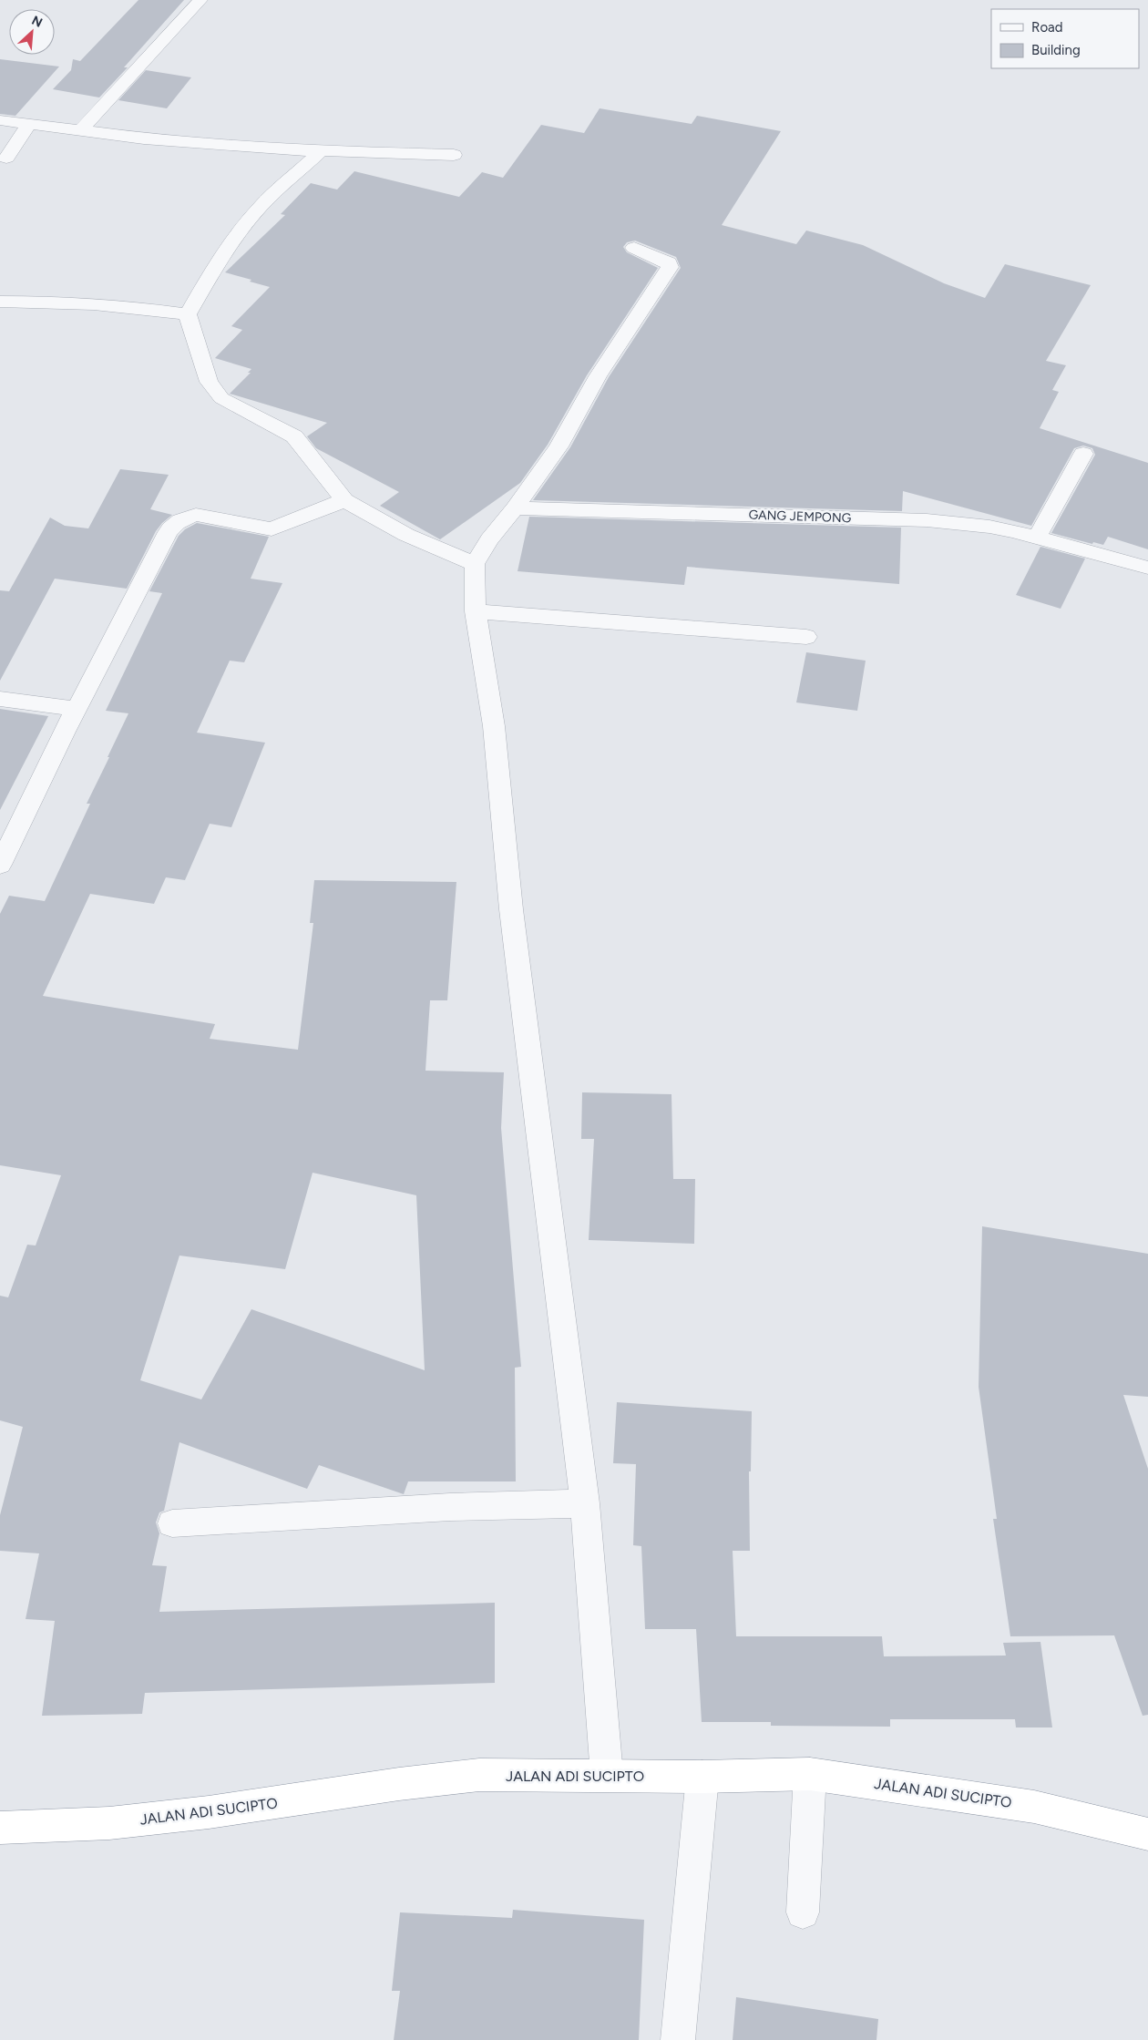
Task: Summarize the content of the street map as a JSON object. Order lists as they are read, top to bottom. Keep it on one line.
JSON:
{"streets":{"highway":["JALAN ADI SUCIPTO"],"street":["GANG JEMPONG"]},"legend":["Road","Building"],"north":"top right"}
